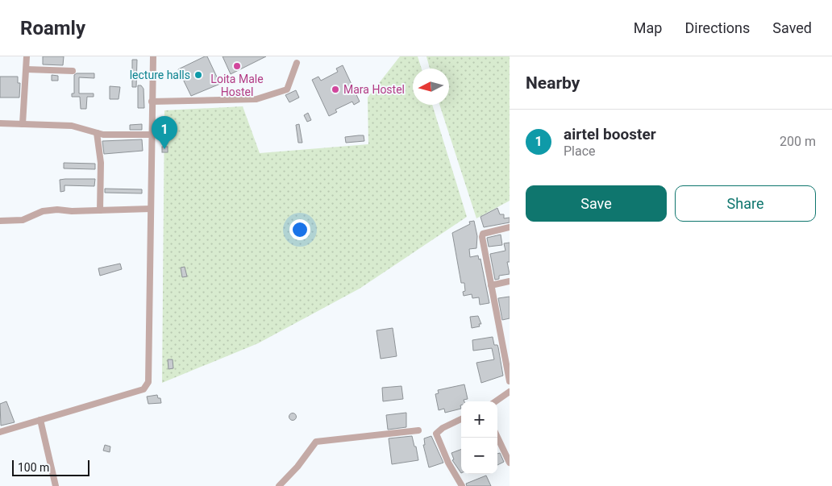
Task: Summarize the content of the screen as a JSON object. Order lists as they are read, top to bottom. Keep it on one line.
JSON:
{"places":["Loita Male Hostel","lecture halls","Mara Hostel"],"scale_bar":"100 m","north":"left","page":{"header":"Roamly","nav":["Map","Directions","Saved"],"heading":"Nearby","list":[{"mark":"1","name":"airtel booster","note":"Place","value":"200 m"}],"pins":"1","buttons":["Save","Share"],"map_buttons":["+","−"],"scale":"100 m"}}
